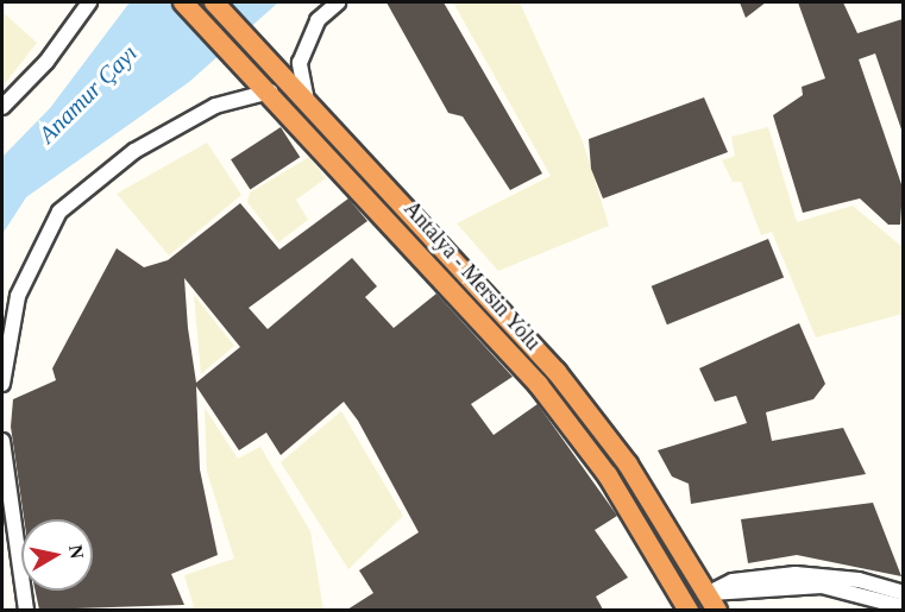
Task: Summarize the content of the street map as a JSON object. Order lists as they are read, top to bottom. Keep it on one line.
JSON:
{"streets":{"highway":["Antalya - Mersin Yolu"]},"water":["Anamur Çayı"],"north":"right"}
